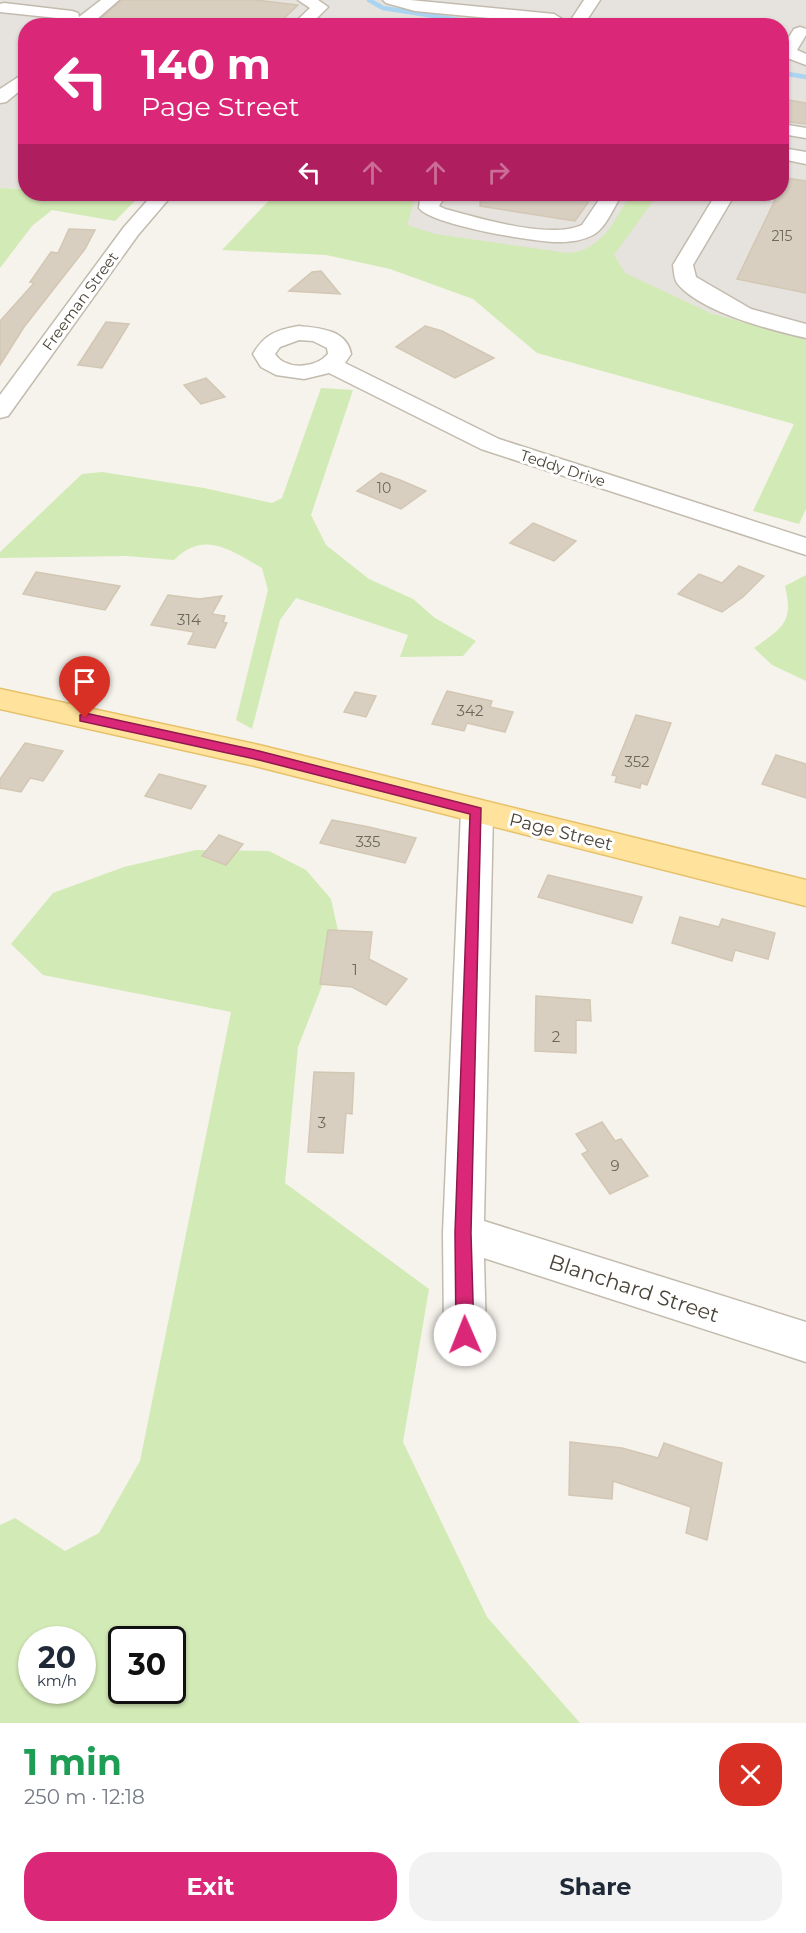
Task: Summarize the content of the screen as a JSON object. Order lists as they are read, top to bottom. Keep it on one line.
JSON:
{"streets":{"main road":["Page Street"],"street":["Freeman Street","Teddy Drive","Blanchard Street"]},"house_numbers":["215","10","314","342","352","335","1","2","3","9"],"page":{"turn":["140 m","Page Street"],"speed":"20 km/h","limit":"30","heading":["1 min","250 m · 12:18"],"buttons":["Exit","Share"]}}
